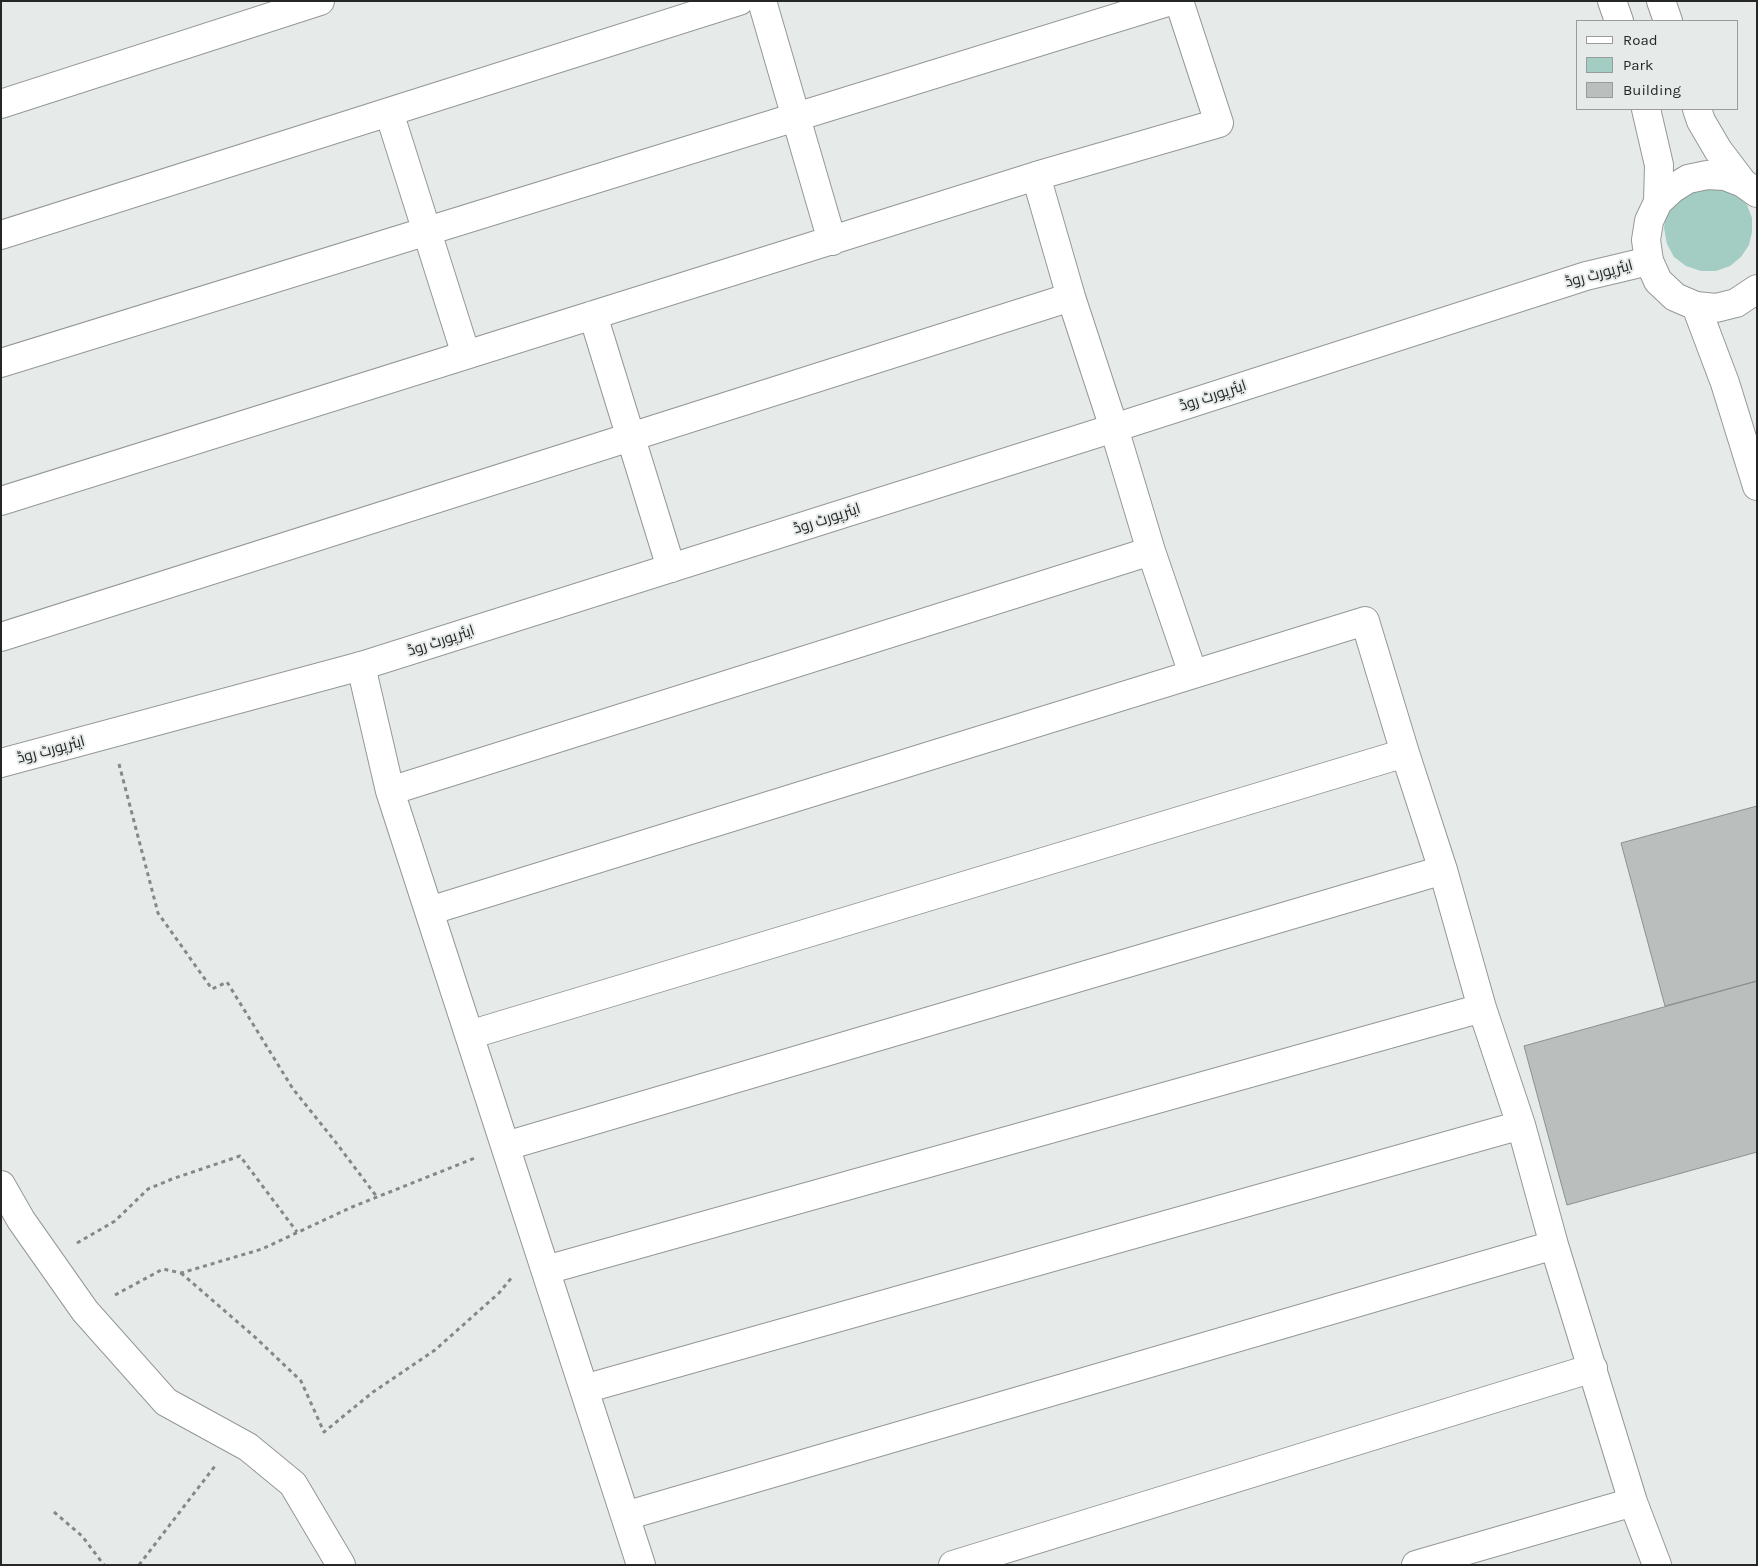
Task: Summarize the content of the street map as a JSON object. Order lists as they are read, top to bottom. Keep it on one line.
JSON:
{"streets":{"street":["ایئرپورٹ روڈ"]},"legend":["Road","Park","Building"]}
